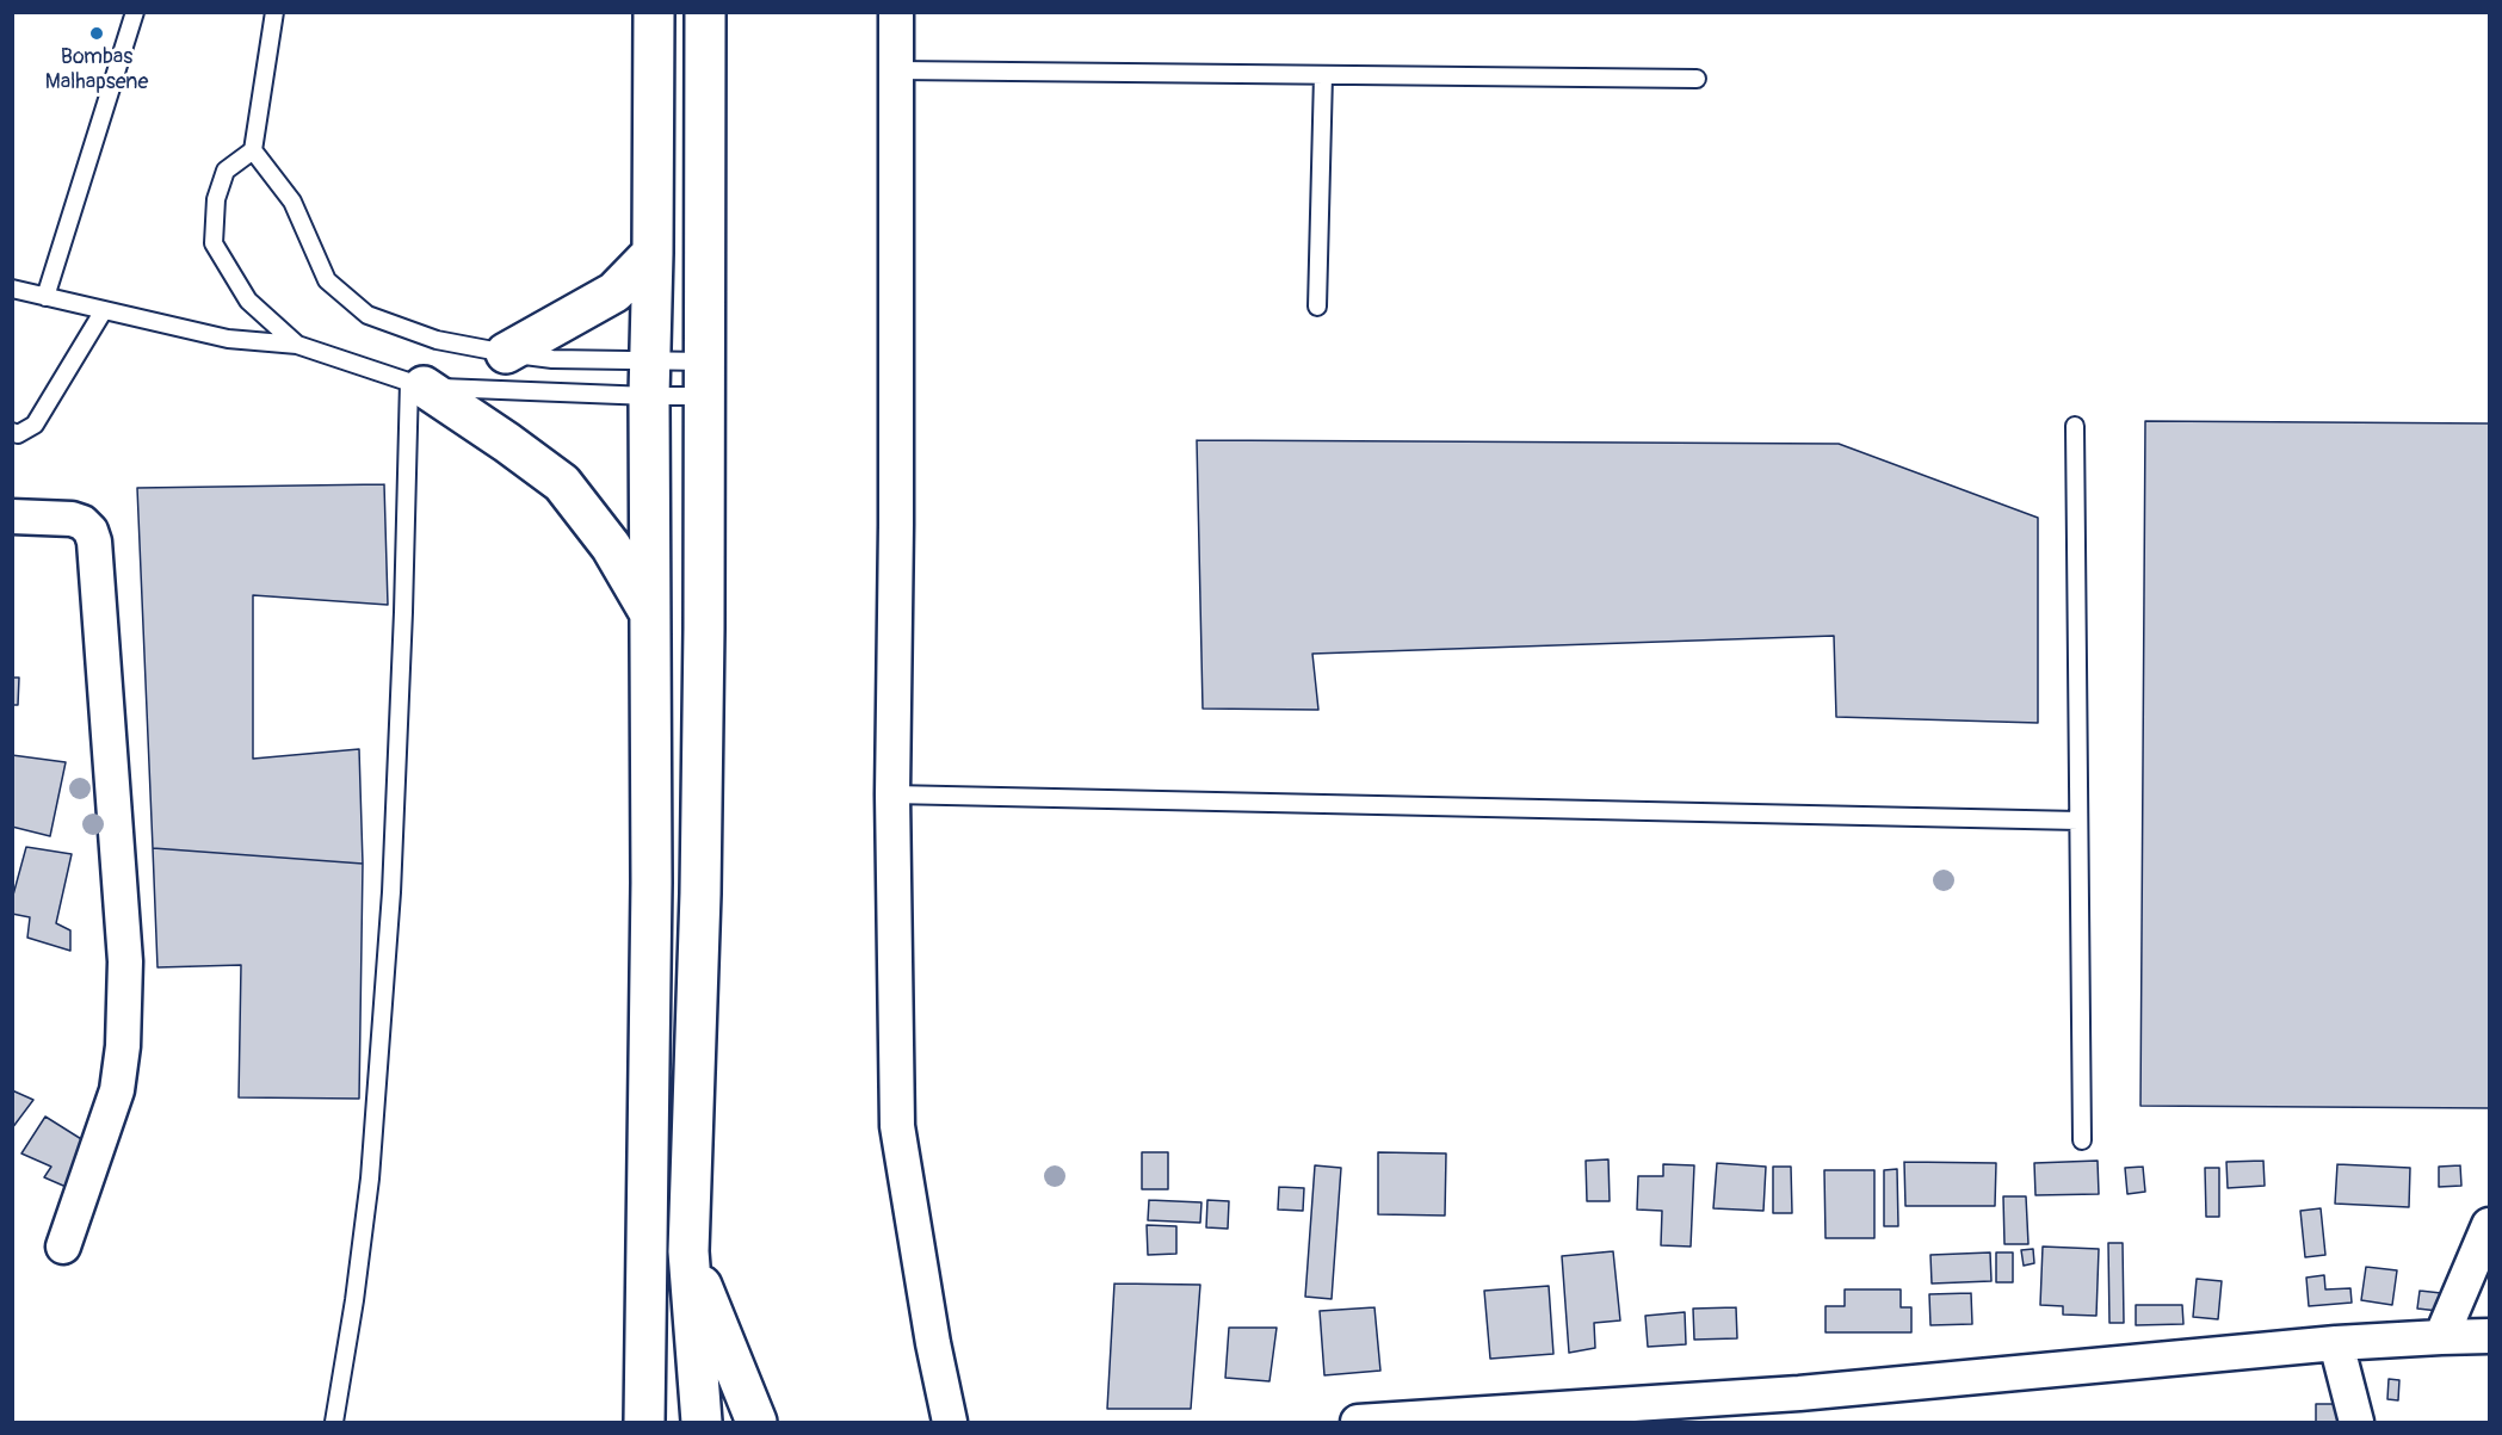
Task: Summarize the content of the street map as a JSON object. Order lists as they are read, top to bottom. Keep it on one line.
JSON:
{"places":["Bombas Malhapsene"]}
